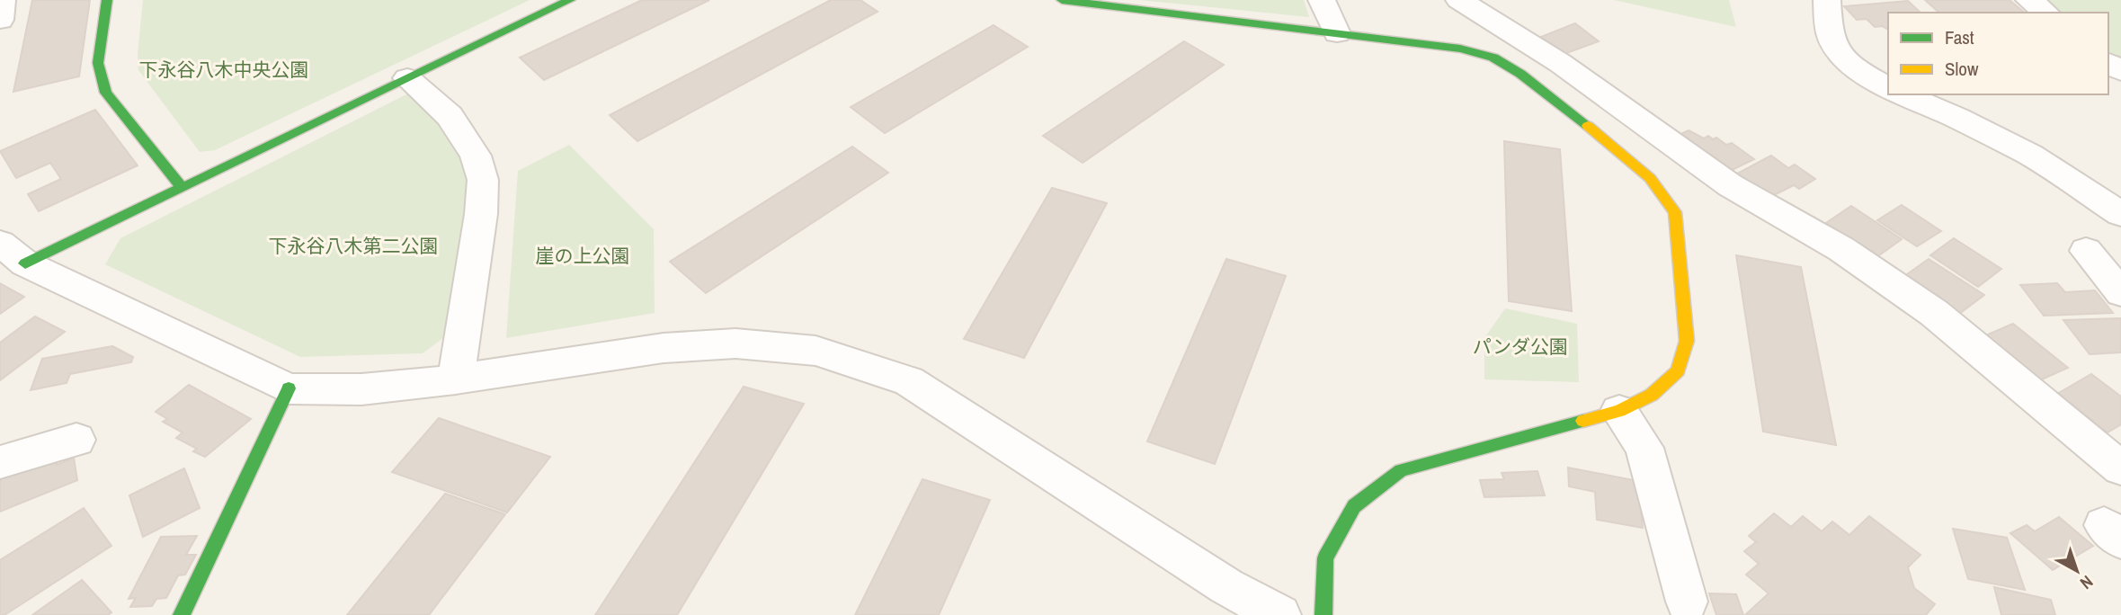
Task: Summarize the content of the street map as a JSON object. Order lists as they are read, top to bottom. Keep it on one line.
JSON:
{"parks":["下永谷八木中央公園","下永谷八木第二公園","崖の上公園","パンダ公園"],"legend":["Fast","Slow"],"north":"bottom right"}
